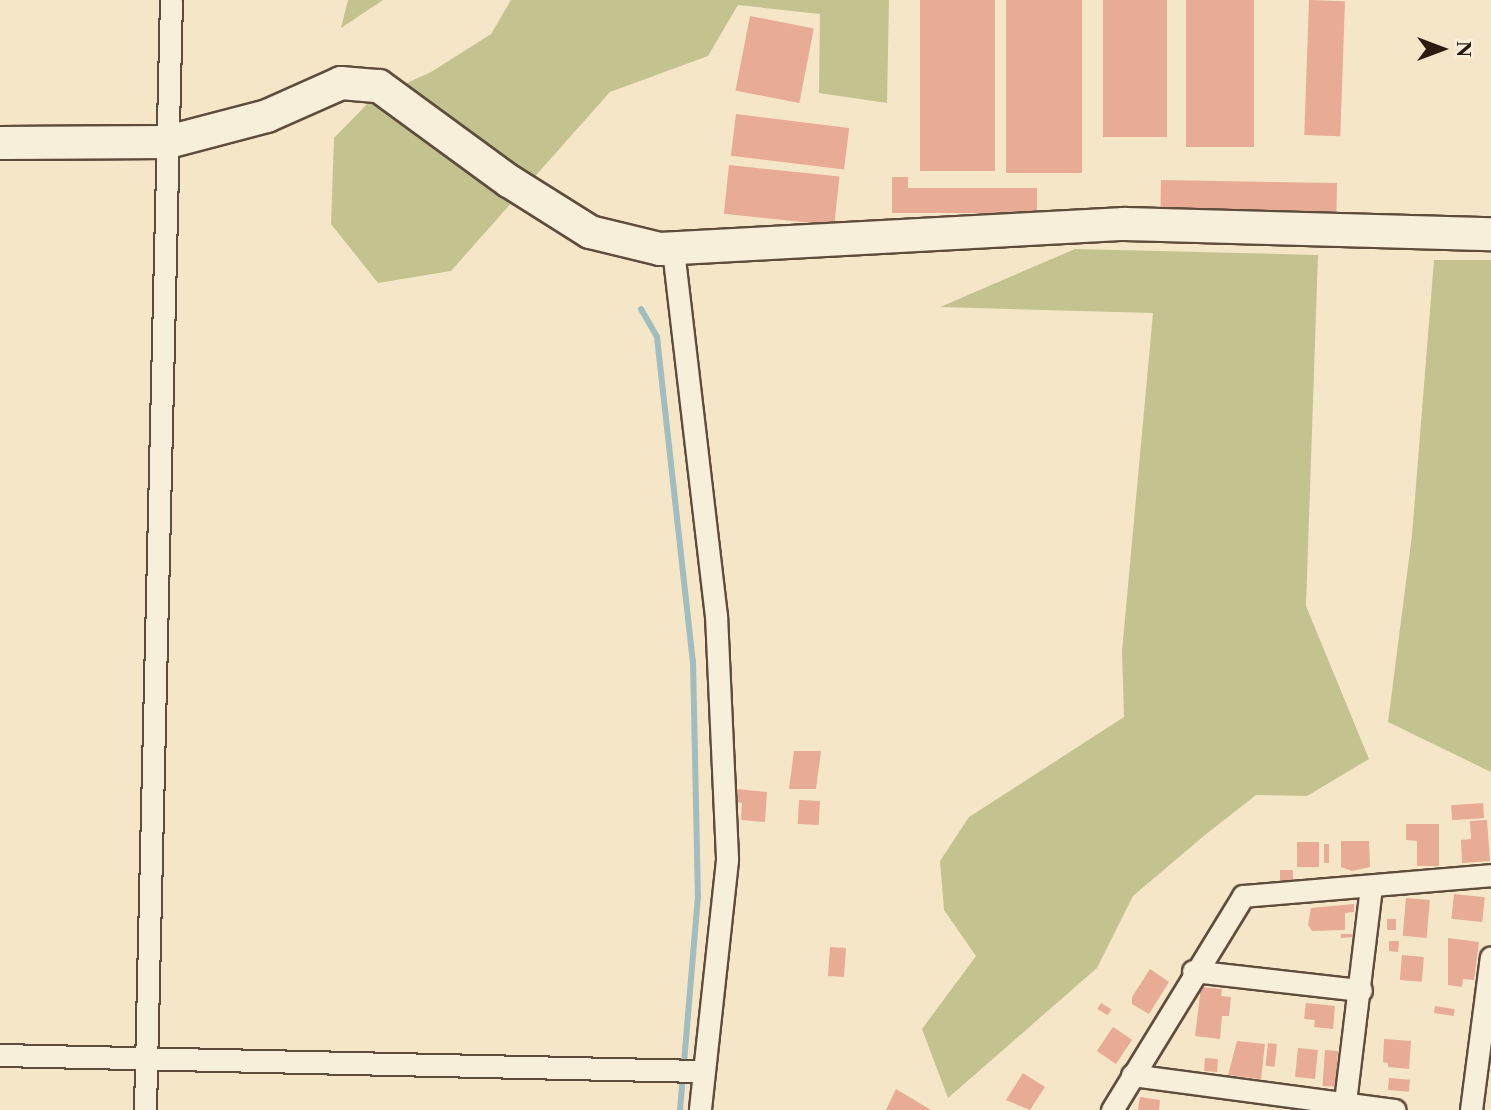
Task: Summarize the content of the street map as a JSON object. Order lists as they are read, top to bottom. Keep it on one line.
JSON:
{"north":"right"}
